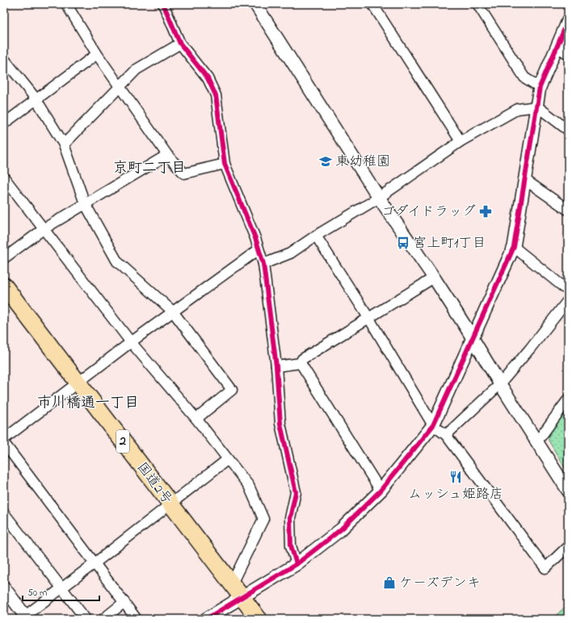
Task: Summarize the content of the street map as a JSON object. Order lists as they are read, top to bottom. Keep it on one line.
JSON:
{"streets":{"highway":["2","国道2号"]},"districts":["京町二丁目","市川橋通一丁目"],"places":{"school or university":["東幼稚園"],"pharmacy":["ゴダイドラッグ"],"bus stop":["宮上町1丁目"],"restaurant":["ムッシュ姫路店"],"shop":["ケーズデンキ"]},"scale_bar":"50 m"}
